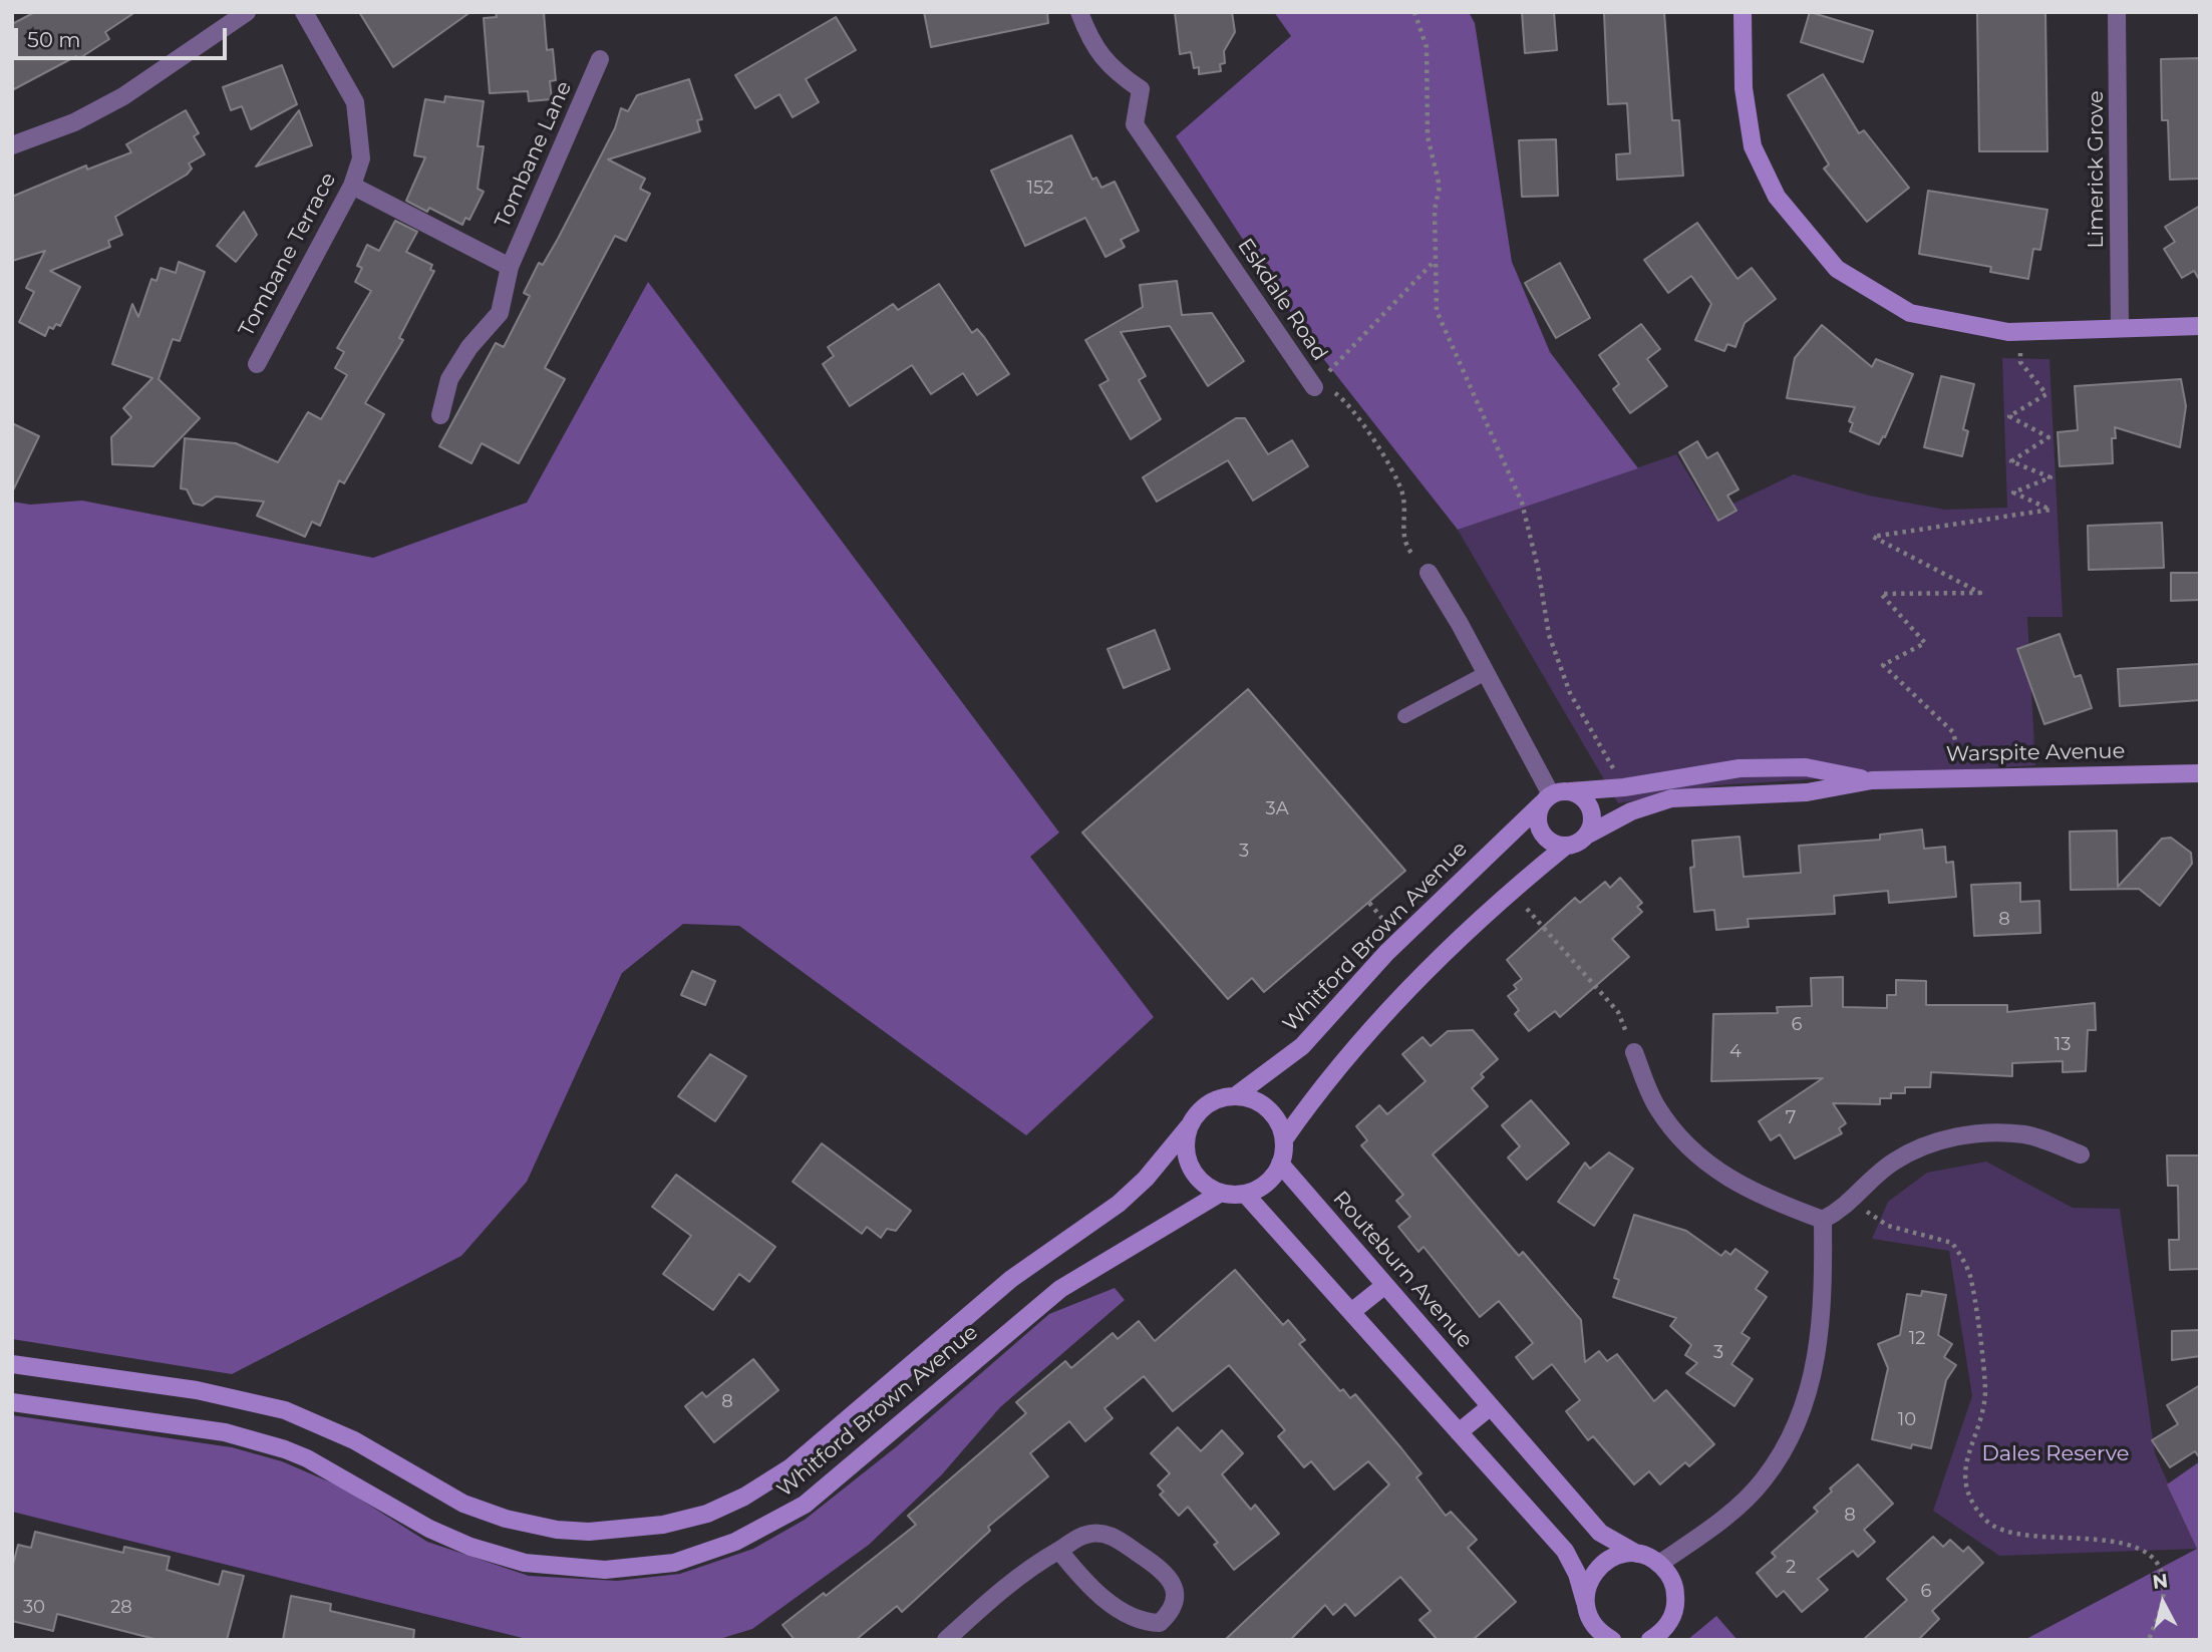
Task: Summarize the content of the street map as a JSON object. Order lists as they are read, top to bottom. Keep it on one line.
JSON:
{"streets":{"main road":["Warspite Avenue","Whitford Brown Avenue","Routeburn Avenue"],"street":["Tombane Lane","Limerick Grove","Tombane Terrace","Eskdale Road"]},"crossings":[["Warspite Avenue","Whitford Brown Avenue"],["Whitford Brown Avenue","Routeburn Avenue"]],"parks":["Dales Reserve"],"house_numbers":["152","3A","3","8","6","13","4","7","12","3","8","10","8","2","6","30","28"],"scale_bar":"50 m","north":"top"}
